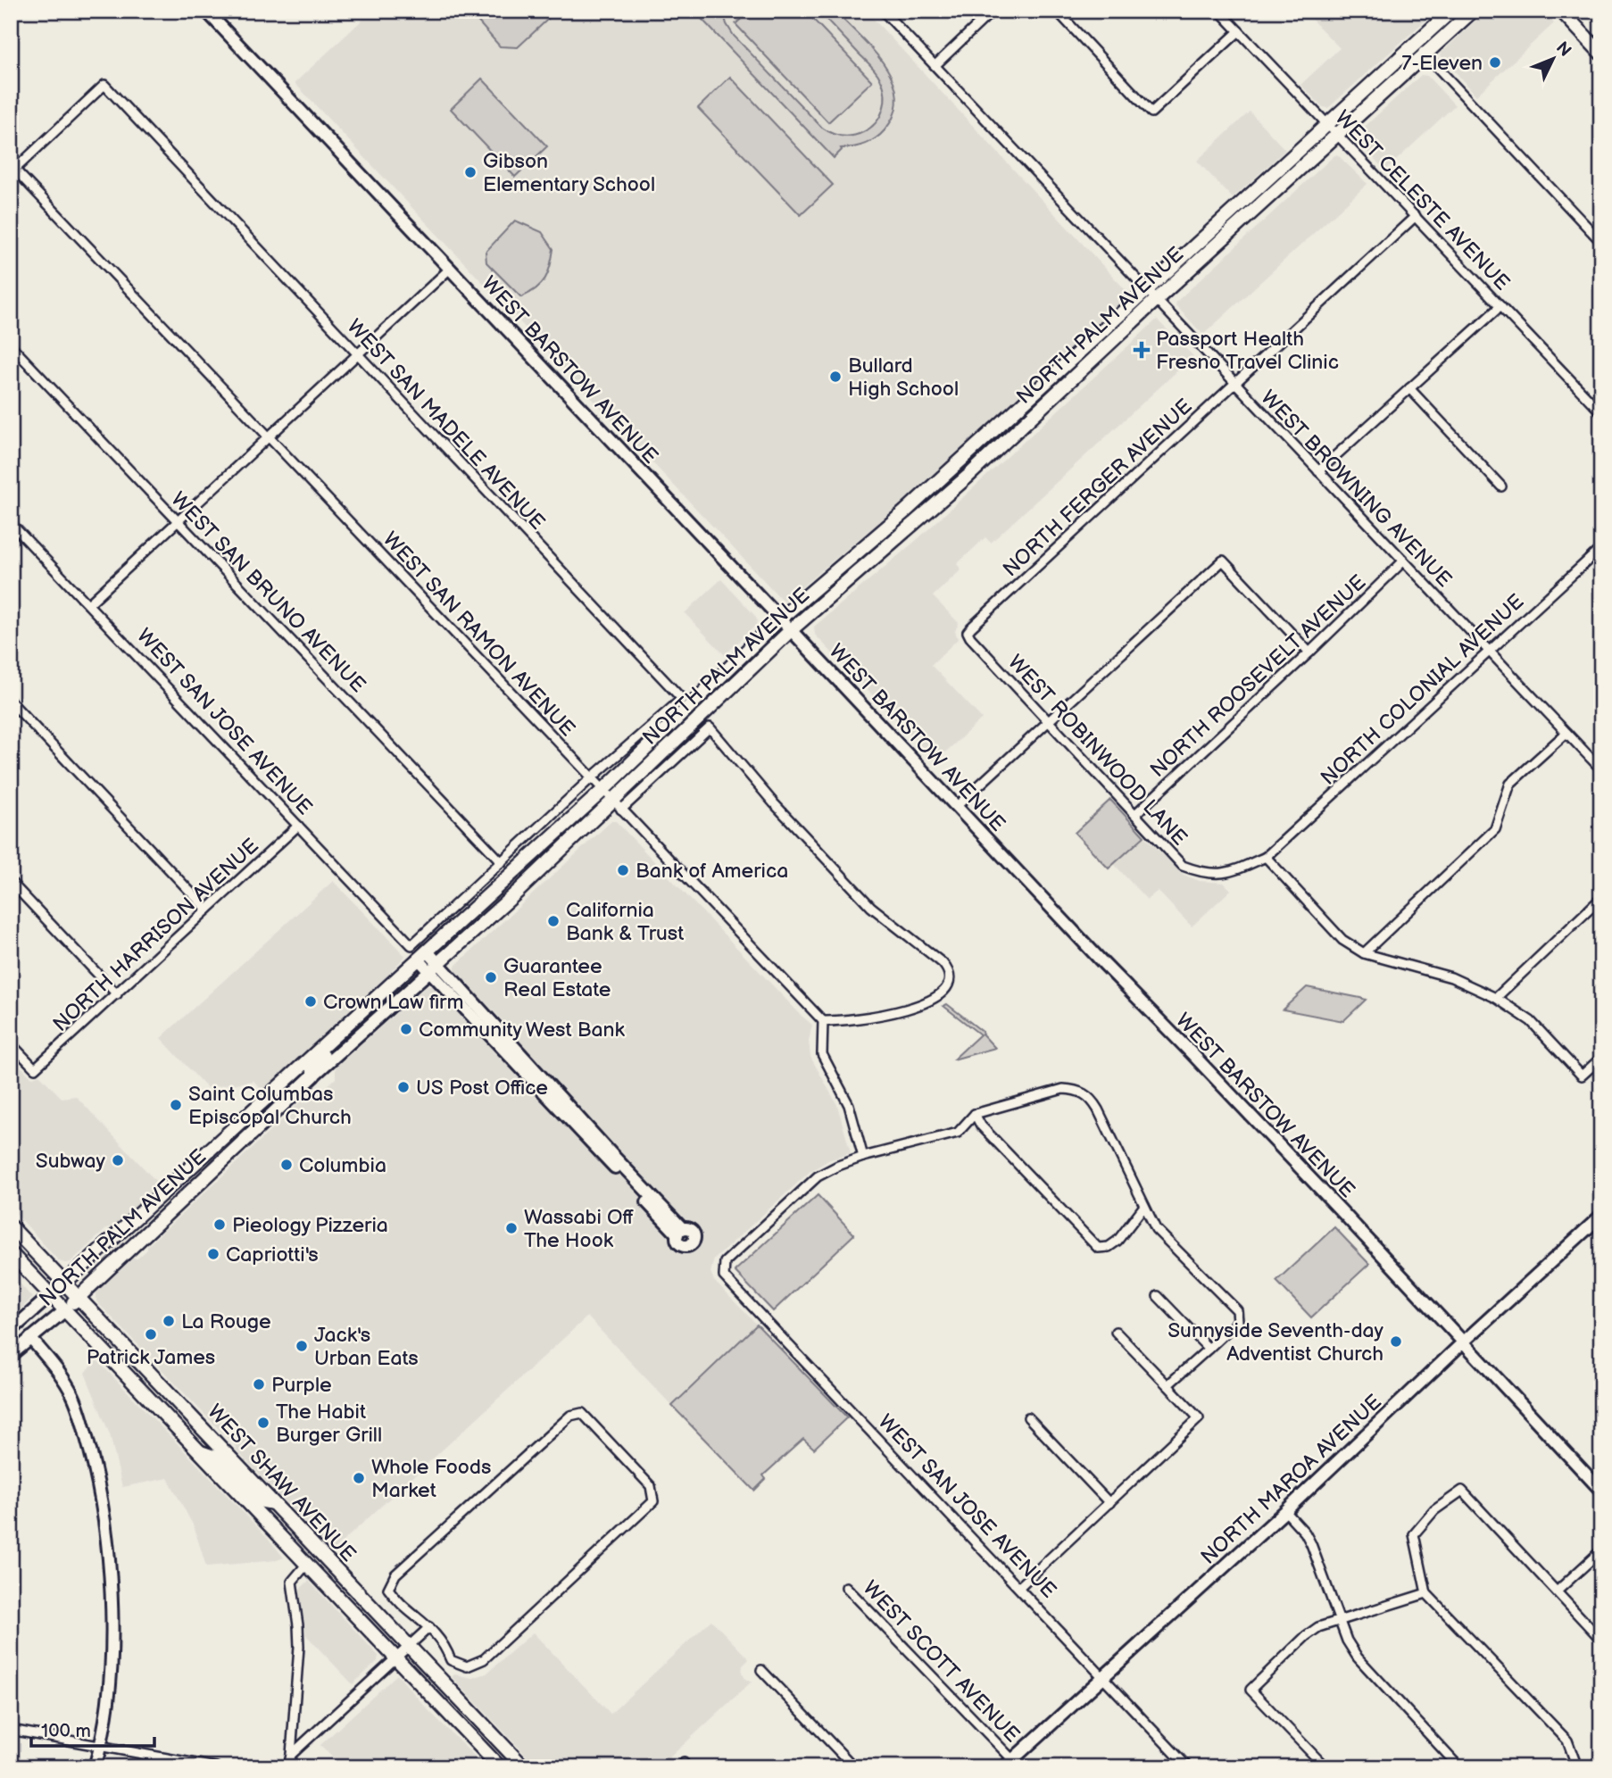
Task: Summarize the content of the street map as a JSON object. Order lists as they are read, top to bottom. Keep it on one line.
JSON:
{"streets":{"main road":["NORTH PALM AVENUE","WEST SHAW AVENUE"],"street":["WEST CELESTE AVENUE","WEST BARSTOW AVENUE","WEST SAN MADELE AVENUE","NORTH FERGER AVENUE","WEST BROWNING AVENUE","WEST SAN BRUNO AVENUE","WEST SAN RAMON AVENUE","NORTH ROOSEVELT AVENUE","NORTH COLONIAL AVENUE","WEST SAN JOSE AVENUE","WEST ROBINWOOD LANE","NORTH HARRISON AVENUE","NORTH MAROA AVENUE","WEST SCOTT AVENUE"]},"crossings":[["WEST CELESTE AVENUE","NORTH PALM AVENUE"],["WEST CELESTE AVENUE","NORTH FERGER AVENUE"],["NORTH PALM AVENUE","WEST BARSTOW AVENUE"],["NORTH PALM AVENUE","WEST BROWNING AVENUE"],["NORTH PALM AVENUE","WEST SAN RAMON AVENUE"],["NORTH PALM AVENUE","WEST SHAW AVENUE"],["WEST BARSTOW AVENUE","NORTH MAROA AVENUE"],["WEST SAN MADELE AVENUE","WEST SAN RAMON AVENUE"],["NORTH FERGER AVENUE","WEST BROWNING AVENUE"],["NORTH FERGER AVENUE","WEST ROBINWOOD LANE"],["WEST BROWNING AVENUE","NORTH ROOSEVELT AVENUE"],["WEST BROWNING AVENUE","NORTH COLONIAL AVENUE"],["WEST SAN BRUNO AVENUE","WEST SAN JOSE AVENUE"],["NORTH ROOSEVELT AVENUE","WEST ROBINWOOD LANE"],["NORTH COLONIAL AVENUE","WEST ROBINWOOD LANE"],["WEST SAN JOSE AVENUE","NORTH HARRISON AVENUE"],["WEST SAN JOSE AVENUE","NORTH MAROA AVENUE"],["NORTH MAROA AVENUE","WEST SCOTT AVENUE"]],"places":{"other":["7-Eleven","Gibson Elementary School","Bullard High School","Bank of America","California Bank & Trust","Guarantee Real Estate","Crown Law firm","Community West Bank","US Post Office","Saint Columbas Episcopal Church","Subway","Columbia","Pieology Pizzeria","Wassabi Off The Hook","Capriotti's","La Rouge","Patrick James","Sunnyside Seventh-day Adventist Church","Jack's Urban Eats","Purple","The Habit Burger Grill","Whole Foods Market"],"health":["Passport Health Fresno Travel Clinic"]},"scale_bar":"100 m","north":"top right"}
